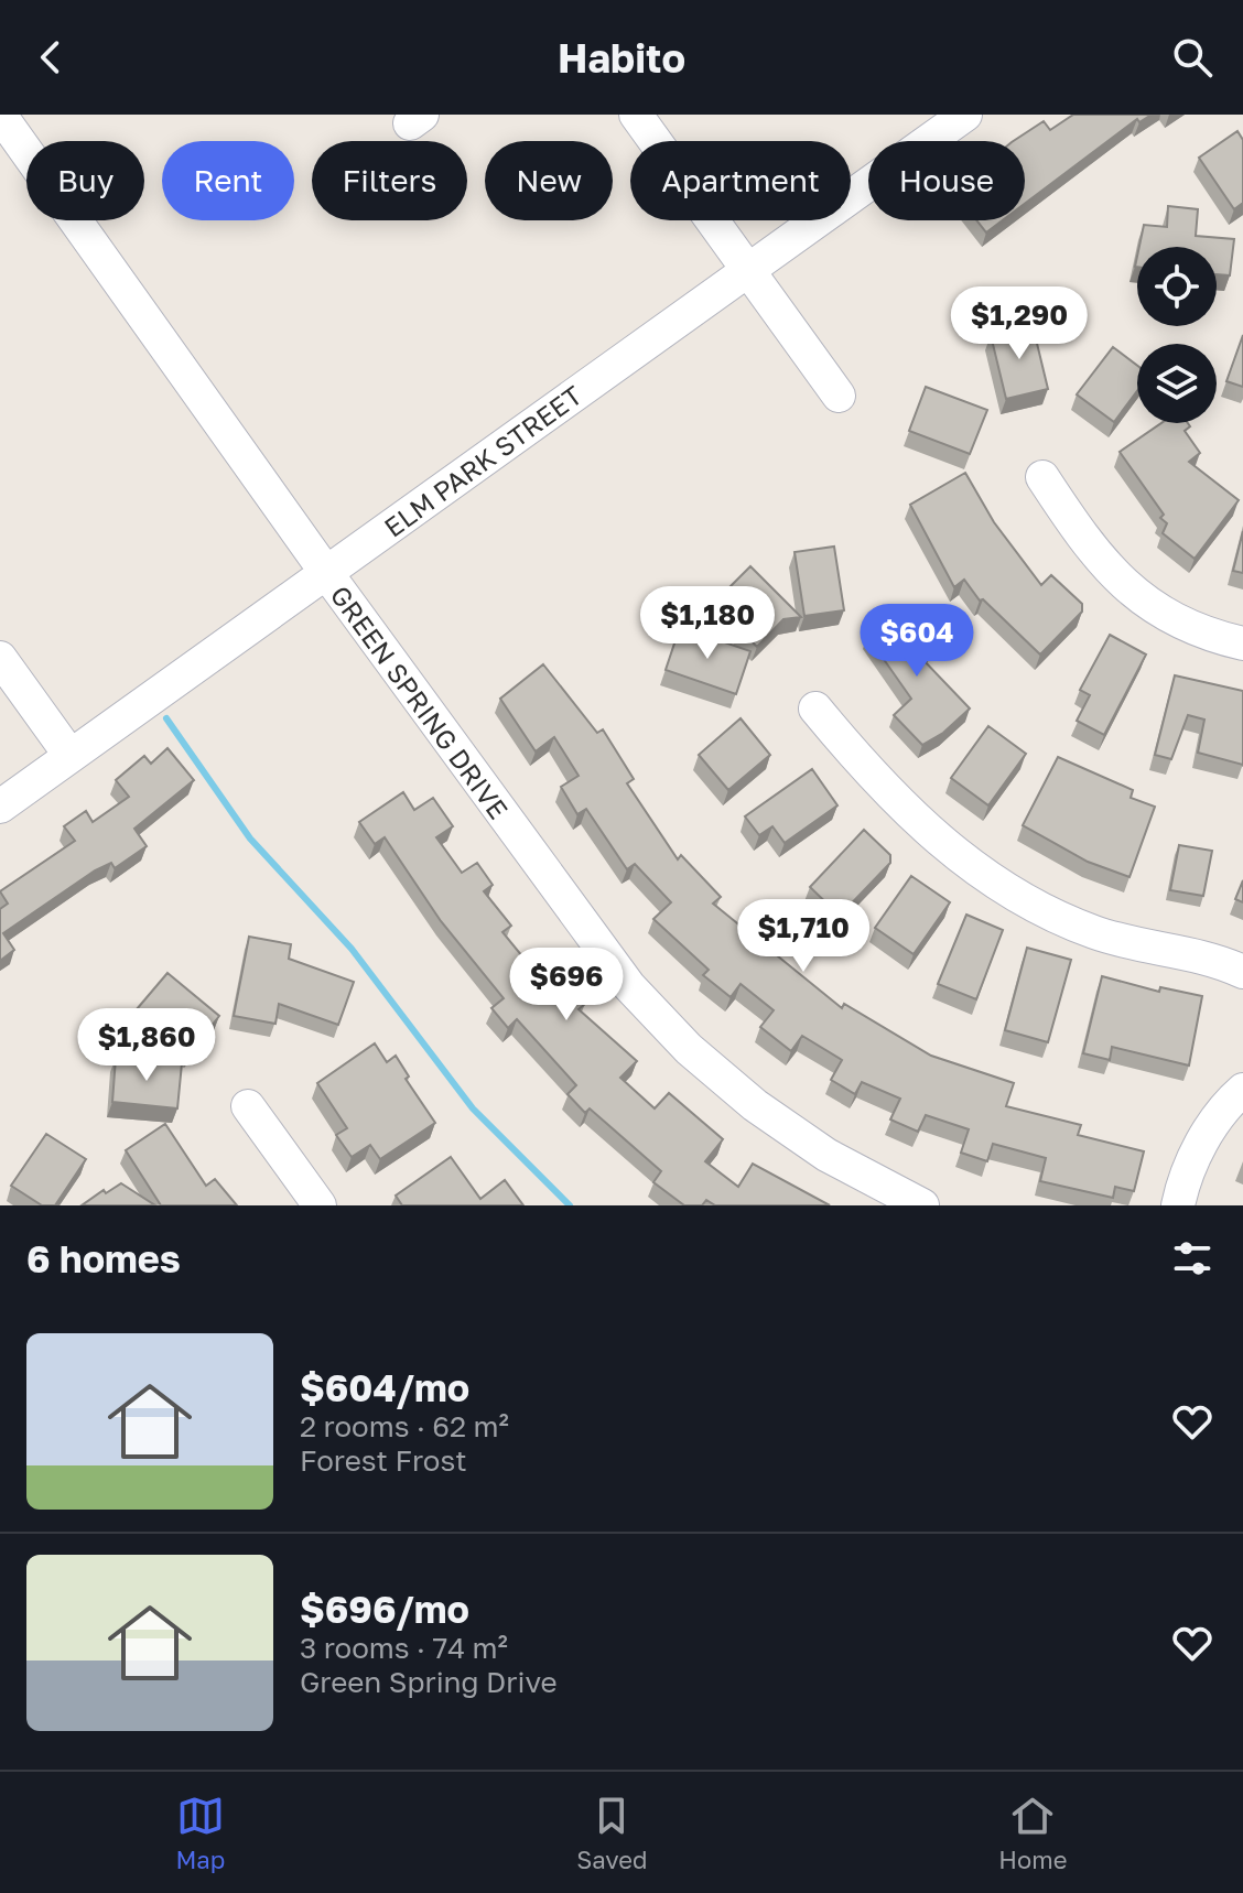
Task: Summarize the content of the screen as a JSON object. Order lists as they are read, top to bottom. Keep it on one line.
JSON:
{"streets":{"street":["ELM PARK STREET","GREEN SPRING DRIVE"]},"crossings":[["ELM PARK STREET","GREEN SPRING DRIVE"]],"page":{"header":"Habito","chip":["Buy","Rent","Filters","New","Apartment","House"],"price":["$1,290","$1,180","$604","$1,710","$696","$1,860"],"heading":"6 homes","list":[{"name":"$604/mo","note":"2 rooms · 62 m² · Forest Frost"},{"name":"$696/mo","note":"3 rooms · 74 m² · Green Spring Drive"}],"tabs":["Map","Saved","Home"]}}
